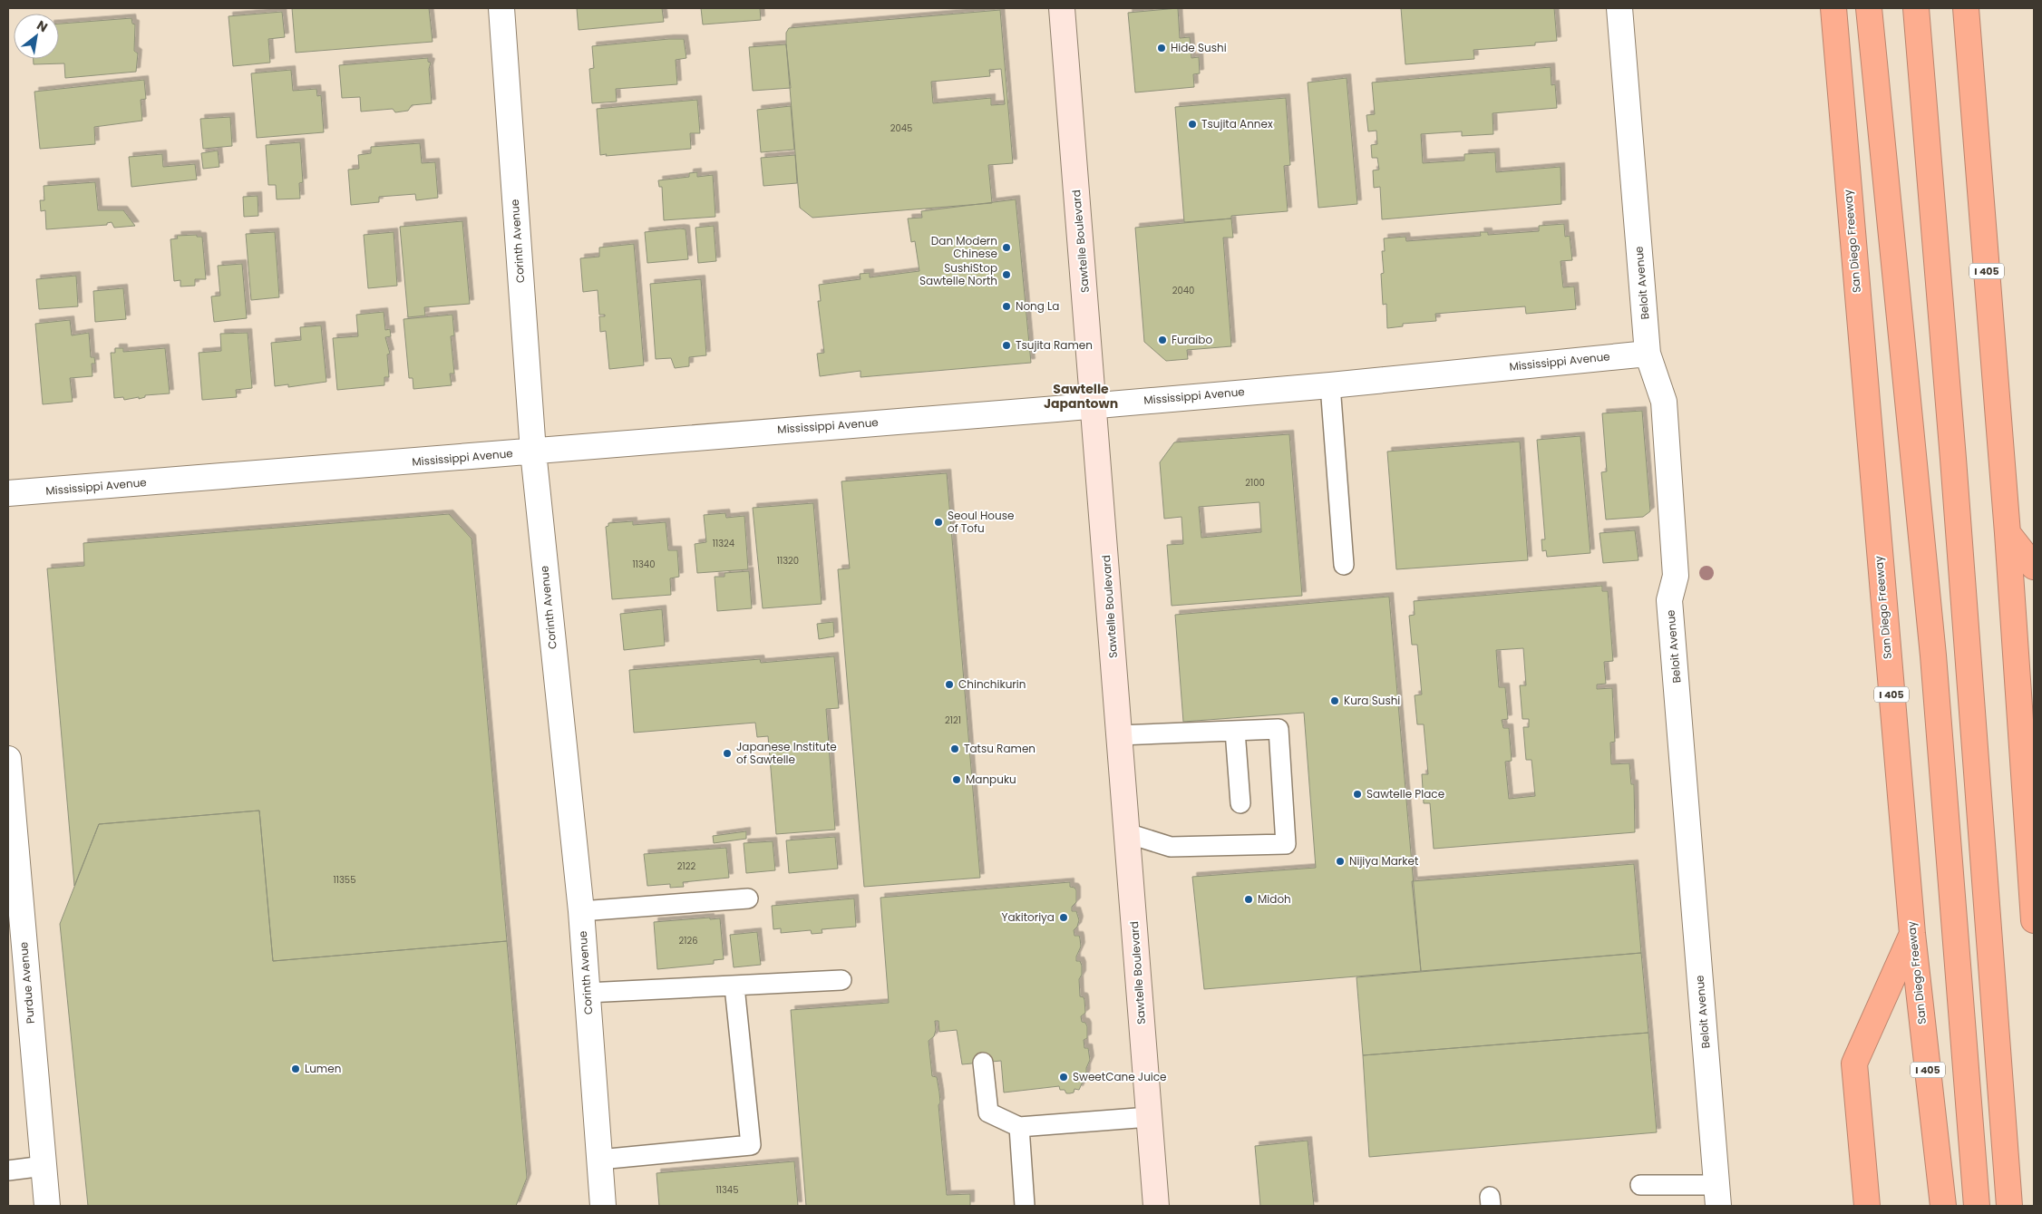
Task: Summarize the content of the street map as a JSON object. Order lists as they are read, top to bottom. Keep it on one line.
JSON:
{"streets":{"highway":["San Diego Freeway","I 405"],"street":["Corinth Avenue","Sawtelle Boulevard","Beloit Avenue","Mississippi Avenue","Purdue Avenue"]},"crossings":[["Corinth Avenue","Mississippi Avenue"],["Sawtelle Boulevard","Mississippi Avenue"],["Beloit Avenue","Mississippi Avenue"]],"districts":["Sawtelle Japantown"],"places":["Hide Sushi","Tsujita Annex","Dan Modern Chinese","SushiStop Sawtelle North","Nong La","Furaibo","Tsujita Ramen","Seoul House of Tofu","Chinchikurin","Kura Sushi","Tatsu Ramen","Japanese Institute of Sawtelle","Manpuku","Sawtelle Place","Nijiya Market","Midoh","Yakitoriya","Lumen","SweetCane Juice"],"house_numbers":["2045","2040","2100","11324","11320","11340","2121","2122","11355","2126","11345"],"north":"top right"}
